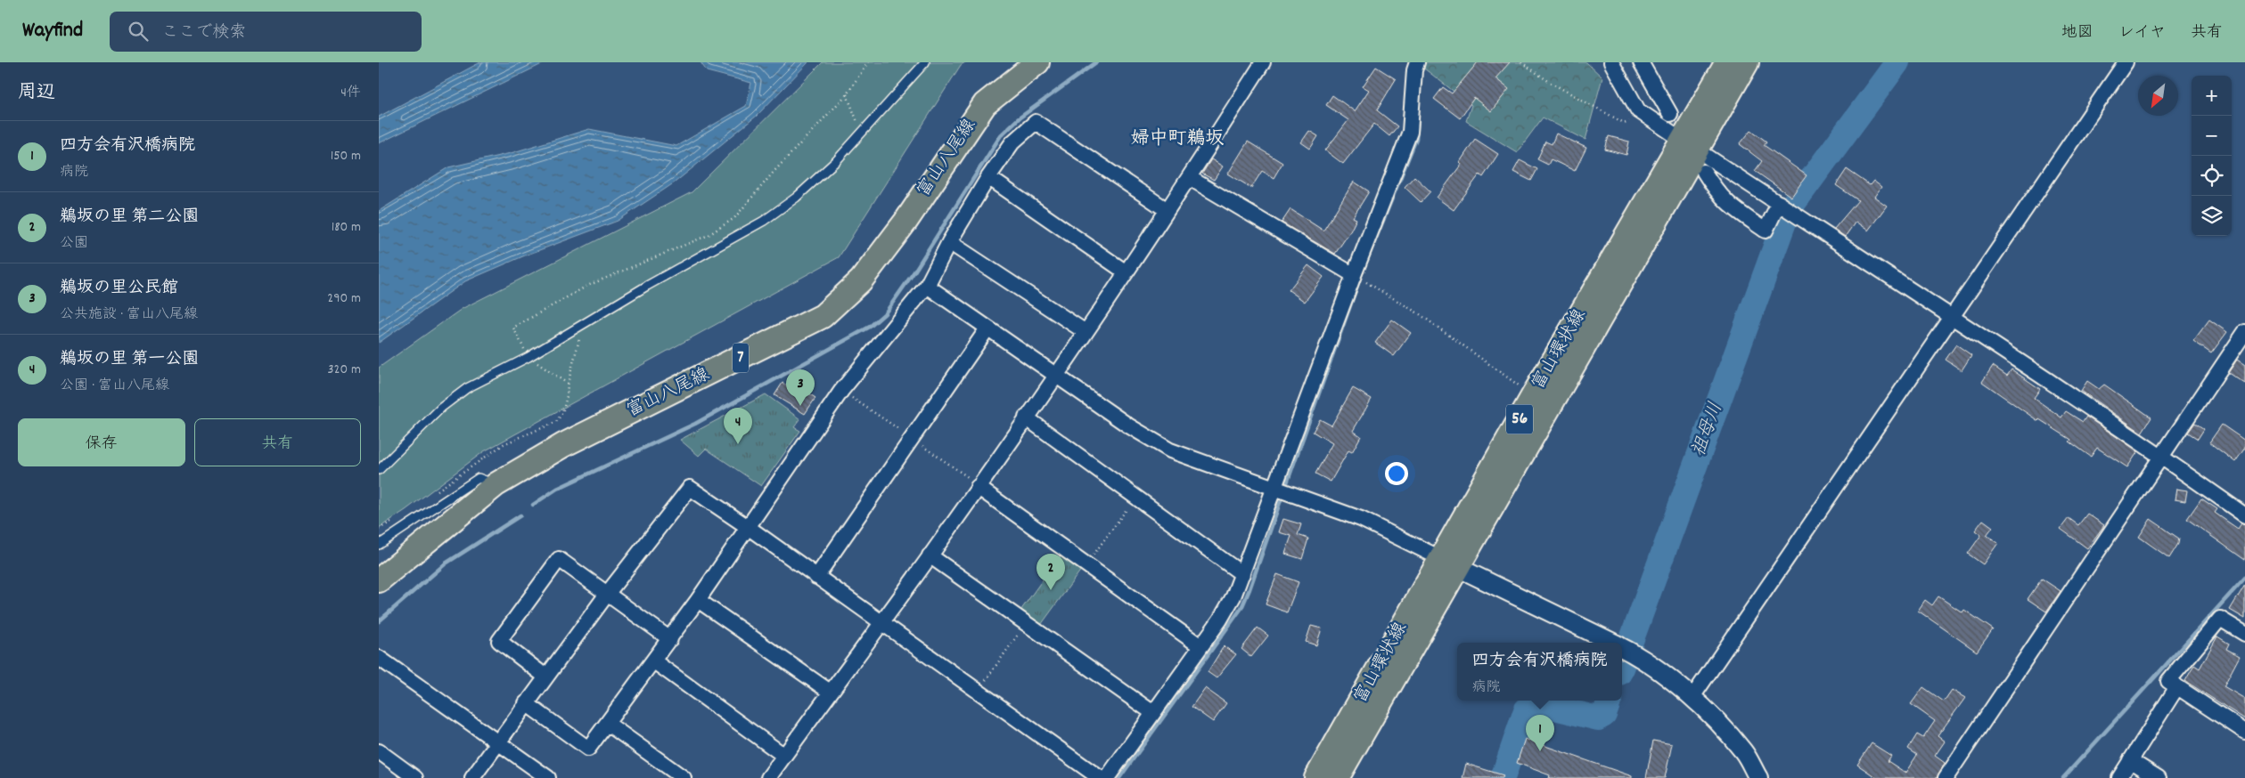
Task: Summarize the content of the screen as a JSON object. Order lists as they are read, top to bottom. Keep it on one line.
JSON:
{"streets":{"main road":["富山八尾線","富山環状線","7","56"]},"districts":["婦中町鵜坂"],"water":["祖母川"],"north":"bottom left","page":{"header":"Wayfind","search":"ここで検索","nav":["地図","レイヤ","共有"],"heading":["周辺","4件"],"map_buttons":["+","−"],"list":[{"mark":"1","name":"四方会有沢橋病院","note":"病院","value":"150 m"},{"mark":"2","name":"鵜坂の里 第二公園","note":"公園","value":"180 m"},{"mark":"3","name":"鵜坂の里公民館","note":"公共施設 · 富山八尾線","value":"290 m"},{"mark":"4","name":"鵜坂の里 第一公園","note":"公園 · 富山八尾線","value":"320 m"}],"pins":["3","4","2","1"],"buttons":["保存","共有"],"popup":["四方会有沢橋病院","病院"]}}
